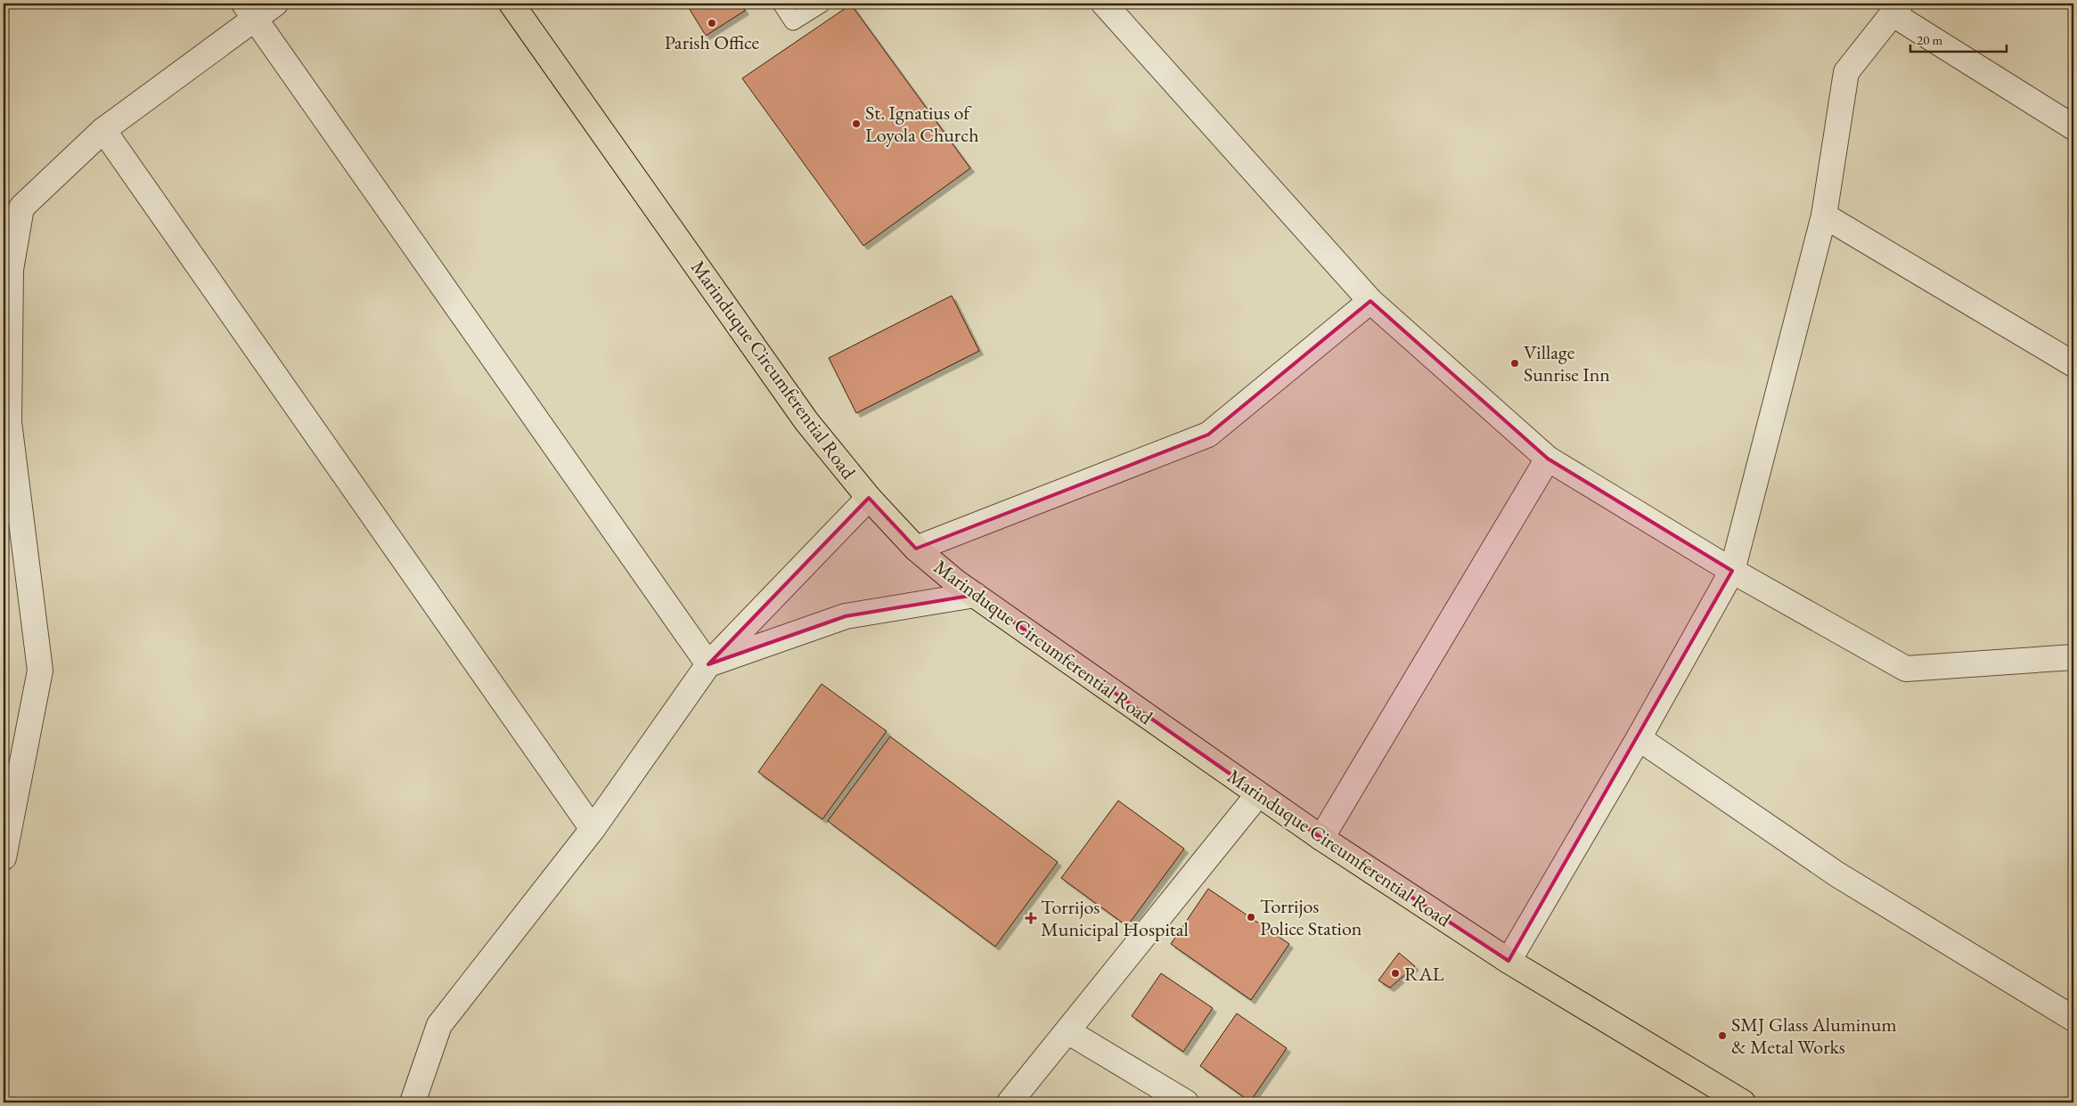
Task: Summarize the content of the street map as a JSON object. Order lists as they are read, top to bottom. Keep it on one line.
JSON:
{"streets":{"main road":["Marinduque Circumferential Road"]},"places":{"other":["Parish Office","St. Ignatius of Loyola Church","Village Sunrise Inn","Torrijos Police Station","RAL","SMJ Glass Aluminum & Metal Works"],"health":["Torrijos Municipal Hospital"]},"scale_bar":"20 m"}
